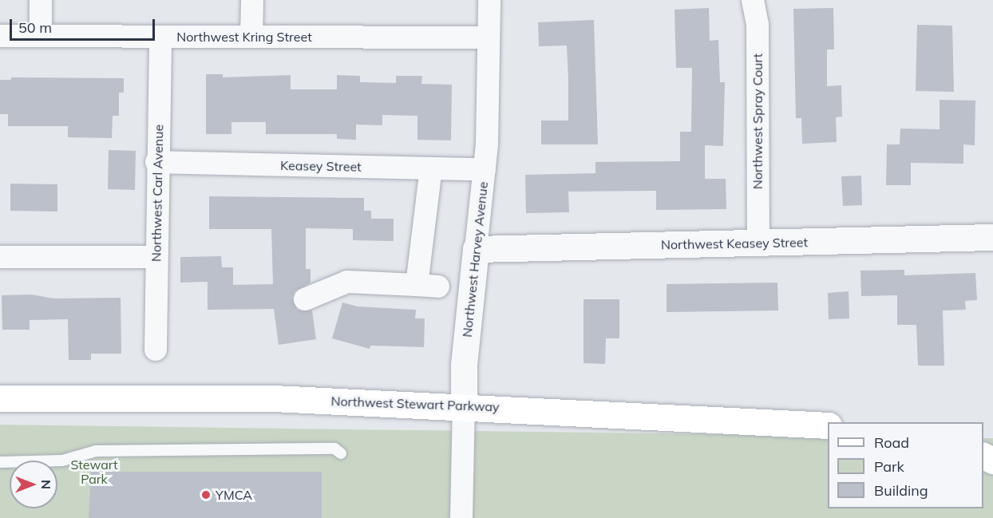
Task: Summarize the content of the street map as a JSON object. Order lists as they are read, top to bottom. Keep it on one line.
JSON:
{"streets":{"main road":["Northwest Stewart Parkway"],"street":["Northwest Kring Street","Northwest Spray Court","Keasey Street","Northwest Carl Avenue","Northwest Keasey Street","Northwest Harvey Avenue"]},"crossings":[["Northwest Kring Street","Northwest Carl Avenue"],["Northwest Kring Street","Northwest Harvey Avenue"],["Northwest Spray Court","Northwest Keasey Street"],["Keasey Street","Northwest Carl Avenue"],["Keasey Street","Northwest Harvey Avenue"],["Northwest Keasey Street","Northwest Harvey Avenue"],["Northwest Harvey Avenue","Northwest Stewart Parkway"]],"parks":["Stewart Park"],"places":["YMCA"],"legend":["Road","Park","Building"],"scale_bar":"50 m","north":"right"}
